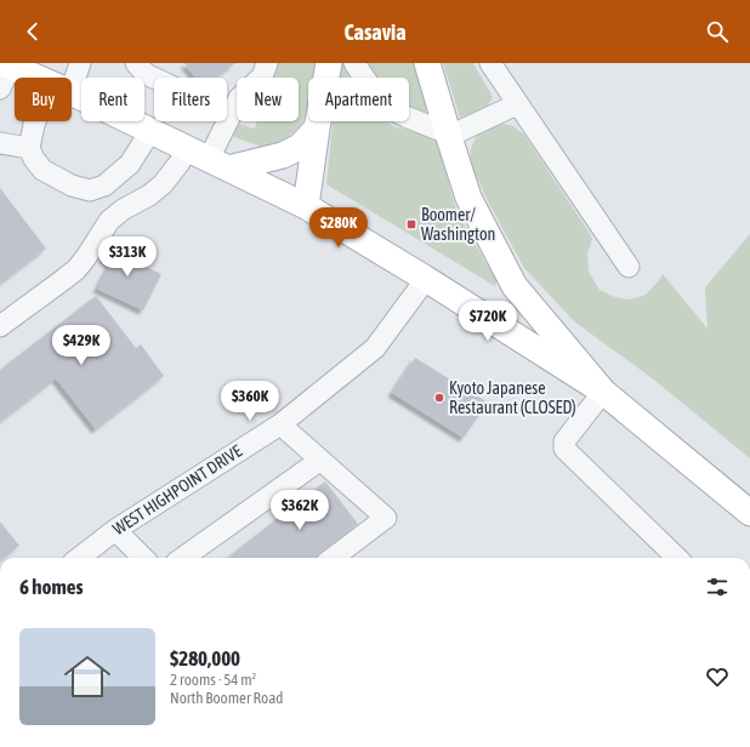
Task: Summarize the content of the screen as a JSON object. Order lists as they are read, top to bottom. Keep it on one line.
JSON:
{"streets":{"street":["WEST HIGHPOINT DRIVE"]},"places":{"transit":["Boomer/ Washington"],"other":["Kyoto Japanese Restaurant (CLOSED)"]},"page":{"header":"Casavia","chip":["Buy","Rent","Filters","New","Apartment"],"price":["$280K","$313K","$720K","$429K","$360K","$362K"],"heading":"6 homes","list":[{"name":"$280,000","note":"2 rooms · 54 m² · North Boomer Road"}]}}
